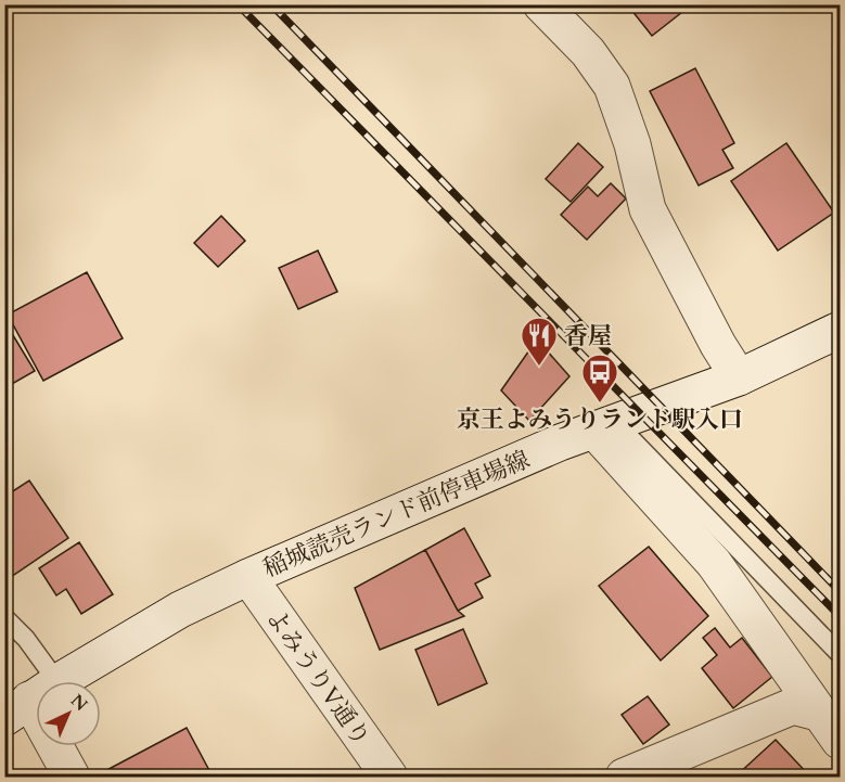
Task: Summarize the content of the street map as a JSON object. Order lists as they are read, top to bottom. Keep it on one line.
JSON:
{"streets":{"street":["稲城読売ランド前停車場線","よみうりV通り"]},"crossings":[["稲城読売ランド前停車場線","よみうりV通り"]],"places":{"restaurant":["香屋"],"bus stop":["京王よみうりランド駅入口"]},"north":"top right"}
